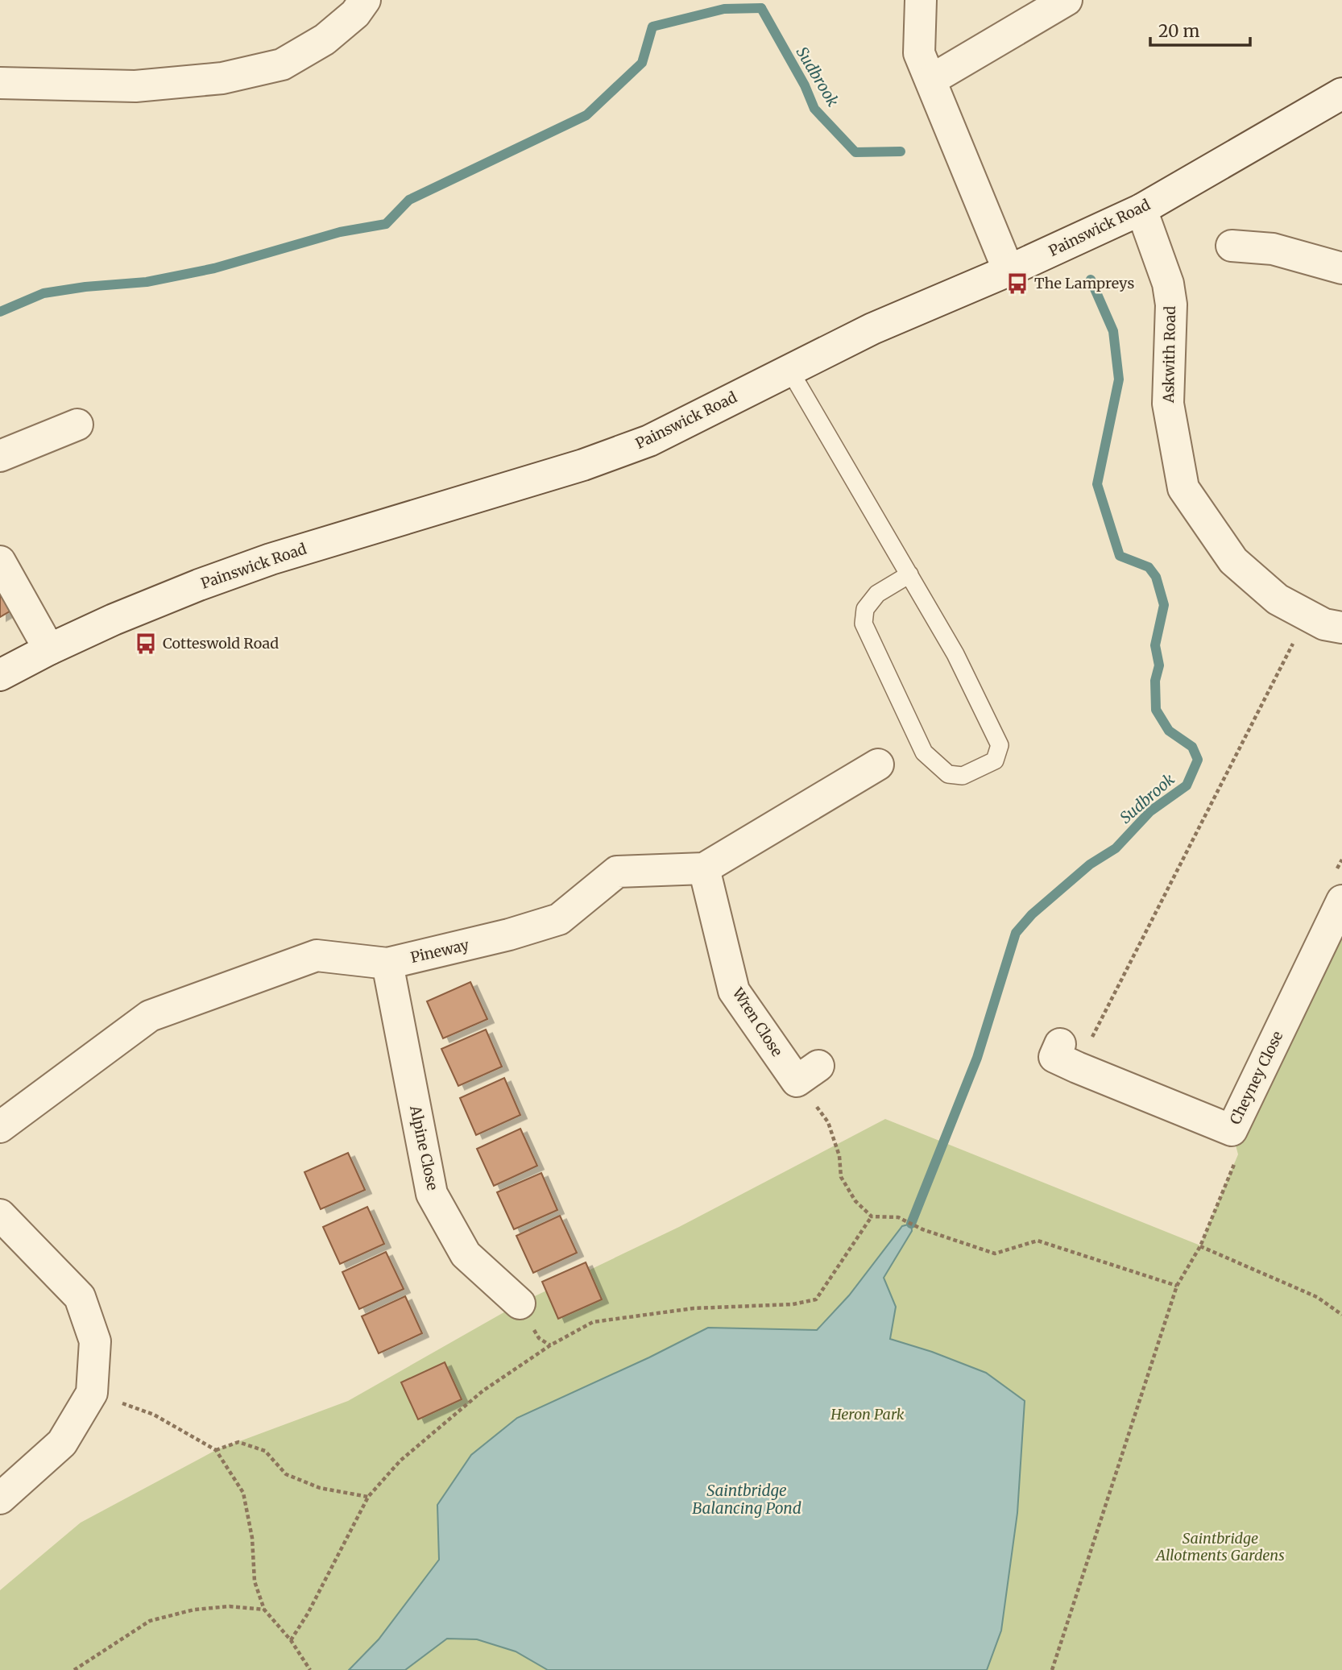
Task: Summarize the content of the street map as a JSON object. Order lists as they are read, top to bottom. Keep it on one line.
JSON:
{"streets":{"street":["Painswick Road","Askwith Road","Pineway","Wren Close","Cheyney Close","Alpine Close"]},"crossings":[["Painswick Road","Askwith Road"],["Pineway","Wren Close"],["Pineway","Alpine Close"]],"water":["Sudbrook","Saintbridge Balancing Pond"],"parks":["Heron Park","Saintbridge Allotments Gardens"],"places":{"bus stop":["The Lampreys","Cotteswold Road"]},"scale_bar":"20 m"}
